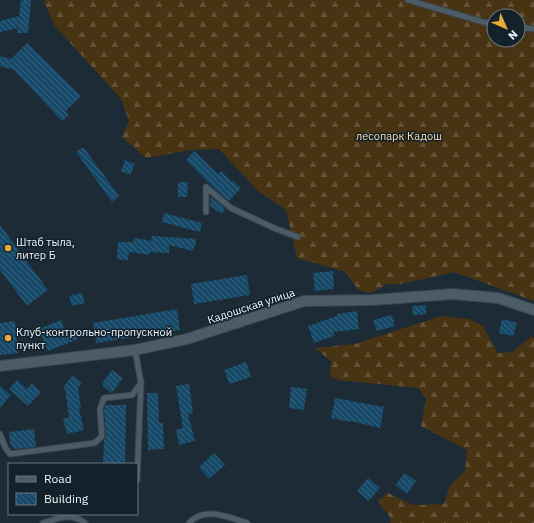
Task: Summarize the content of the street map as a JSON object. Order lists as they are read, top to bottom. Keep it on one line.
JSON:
{"streets":{"street":["Кадошская улица"]},"parks":["лесопарк Кадош"],"places":["Штаб тыла, литер Б","Клуб-контрольно-пропускной пункт"],"legend":["Road","Building"],"north":"bottom right"}
